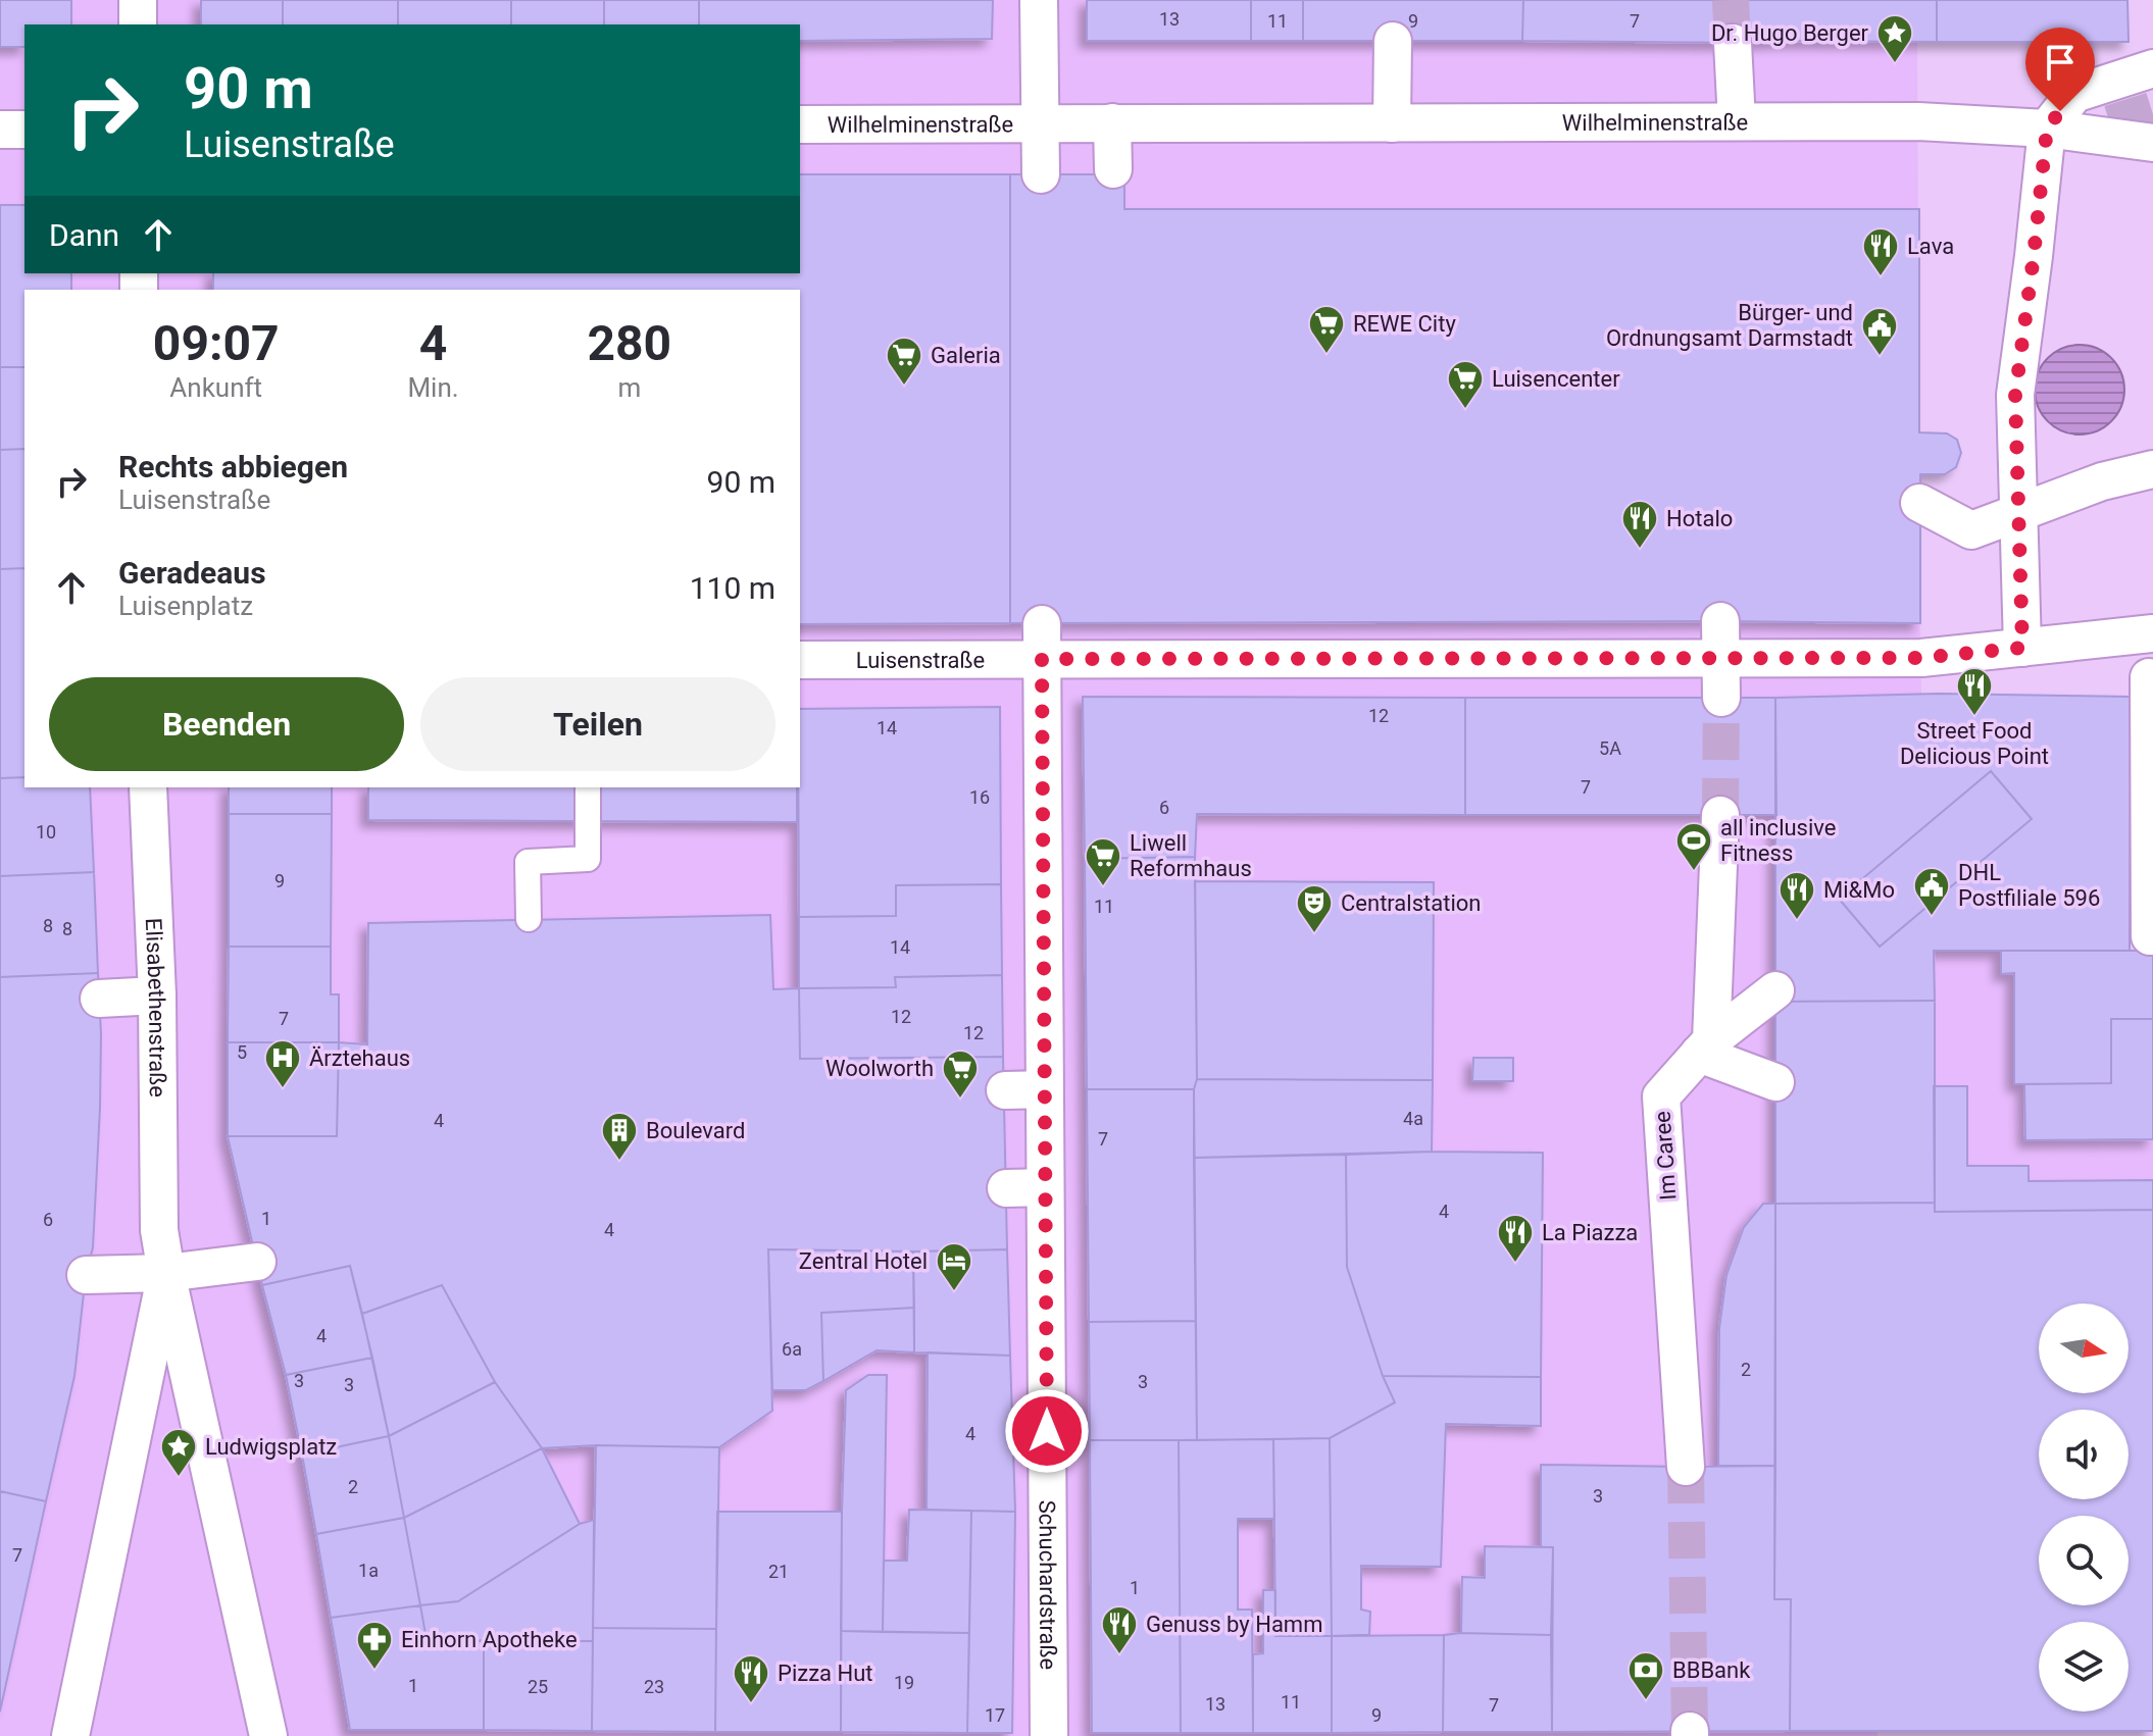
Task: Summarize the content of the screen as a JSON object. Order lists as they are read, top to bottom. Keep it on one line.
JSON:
{"streets":{"street":["Wilhelminenstraße","Luisenstraße","Elisabethenstraße","Im Caree","Schuchardstraße"]},"crossings":[["Luisenstraße","Schuchardstraße"]],"places":{"place":["Dr. Hugo Berger","Ludwigsplatz"],"restaurant":["Lava","Hotalo","Street Food Delicious Point","Mi&Mo","La Piazza","Genuss by Hamm","Pizza Hut"],"supermarket":["REWE City","Galeria","Luisencenter","Liwell Reformhaus","Woolworth"],"public building":["Bürger- und Ordnungsamt Darmstadt","DHL Postfiliale 596"],"sports":["all inclusive Fitness"],"theatre":["Centralstation"],"hospital":["Ärztehaus"],"building":["Boulevard"],"hotel":["Zentral Hotel"],"pharmacy":["Einhorn Apotheke"],"bank":["BBBank"]},"house_numbers":["13","11","9","7","12","14","5A","7","16","6","10","9","11","8","8","14","12","7","12","5","4a","4","7","4","1","6","4","4","6a","2","3","3","3","4","2","3","7","1a","21","1","19","1","25","23","11","13","7","17","9"],"north":"right","page":{"turn":["90 m","Luisenstraße"],"then":"Dann","eta":["09:07","Ankunft","4","Min.","280","m"],"list":[{"name":"Rechts abbiegen","note":"Luisenstraße","value":"90 m"},{"name":"Geradeaus","note":"Luisenplatz","value":"110 m"}],"buttons":["Beenden","Teilen"]}}
